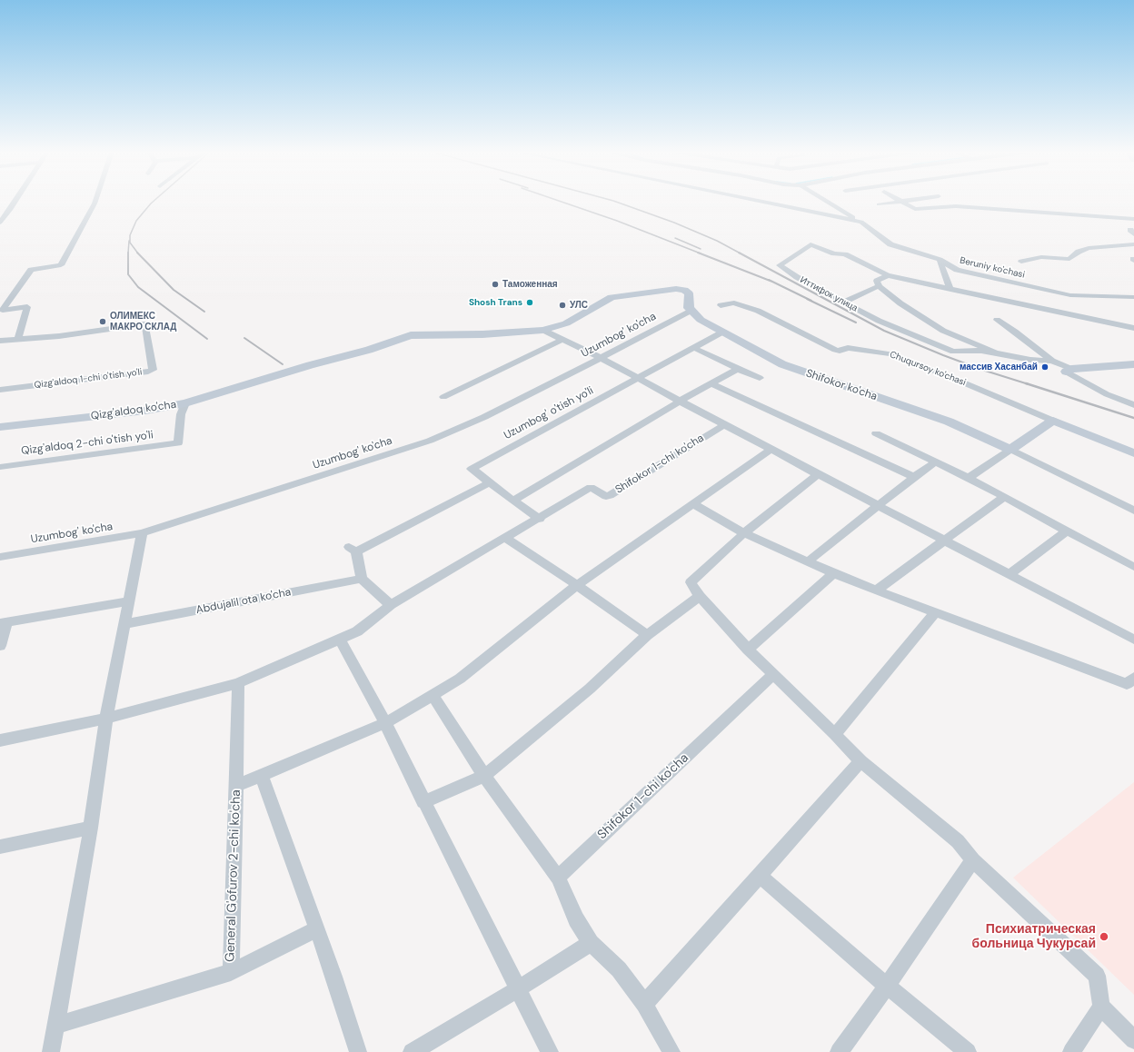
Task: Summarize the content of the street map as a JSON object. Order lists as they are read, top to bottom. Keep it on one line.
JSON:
{"streets":{"street":["Beruniy ko'chasi","Иттифок улица","Uzumbog' ko'cha","Chuqursoy ko'chasi","Qizg'aldoq 1-chi o'tish yo'li","Shifokor ko'cha","Qizg'aldoq ko'cha","Uzumbog' o'tish yo'li","Qizg'aldoq 2-chi o'tish yo'li","Shifokor 1-chi ko'cha","Abdujalil ota ko'cha","General G'ofurov 2-chi ko'cha"]},"crossings":[["Uzumbog' ko'cha","Shifokor ko'cha"],["Shifokor ko'cha","Qizg'aldoq ko'cha"],["Shifokor ko'cha","Uzumbog' o'tish yo'li"],["Qizg'aldoq ko'cha","Qizg'aldoq 2-chi o'tish yo'li"]],"places":["Таможенная","Shosh Trans","УЛС","ОЛИМЕКС МАКРО СКЛАД","массив Хасанбай","Психиатрическая больница Чукурсай"]}
